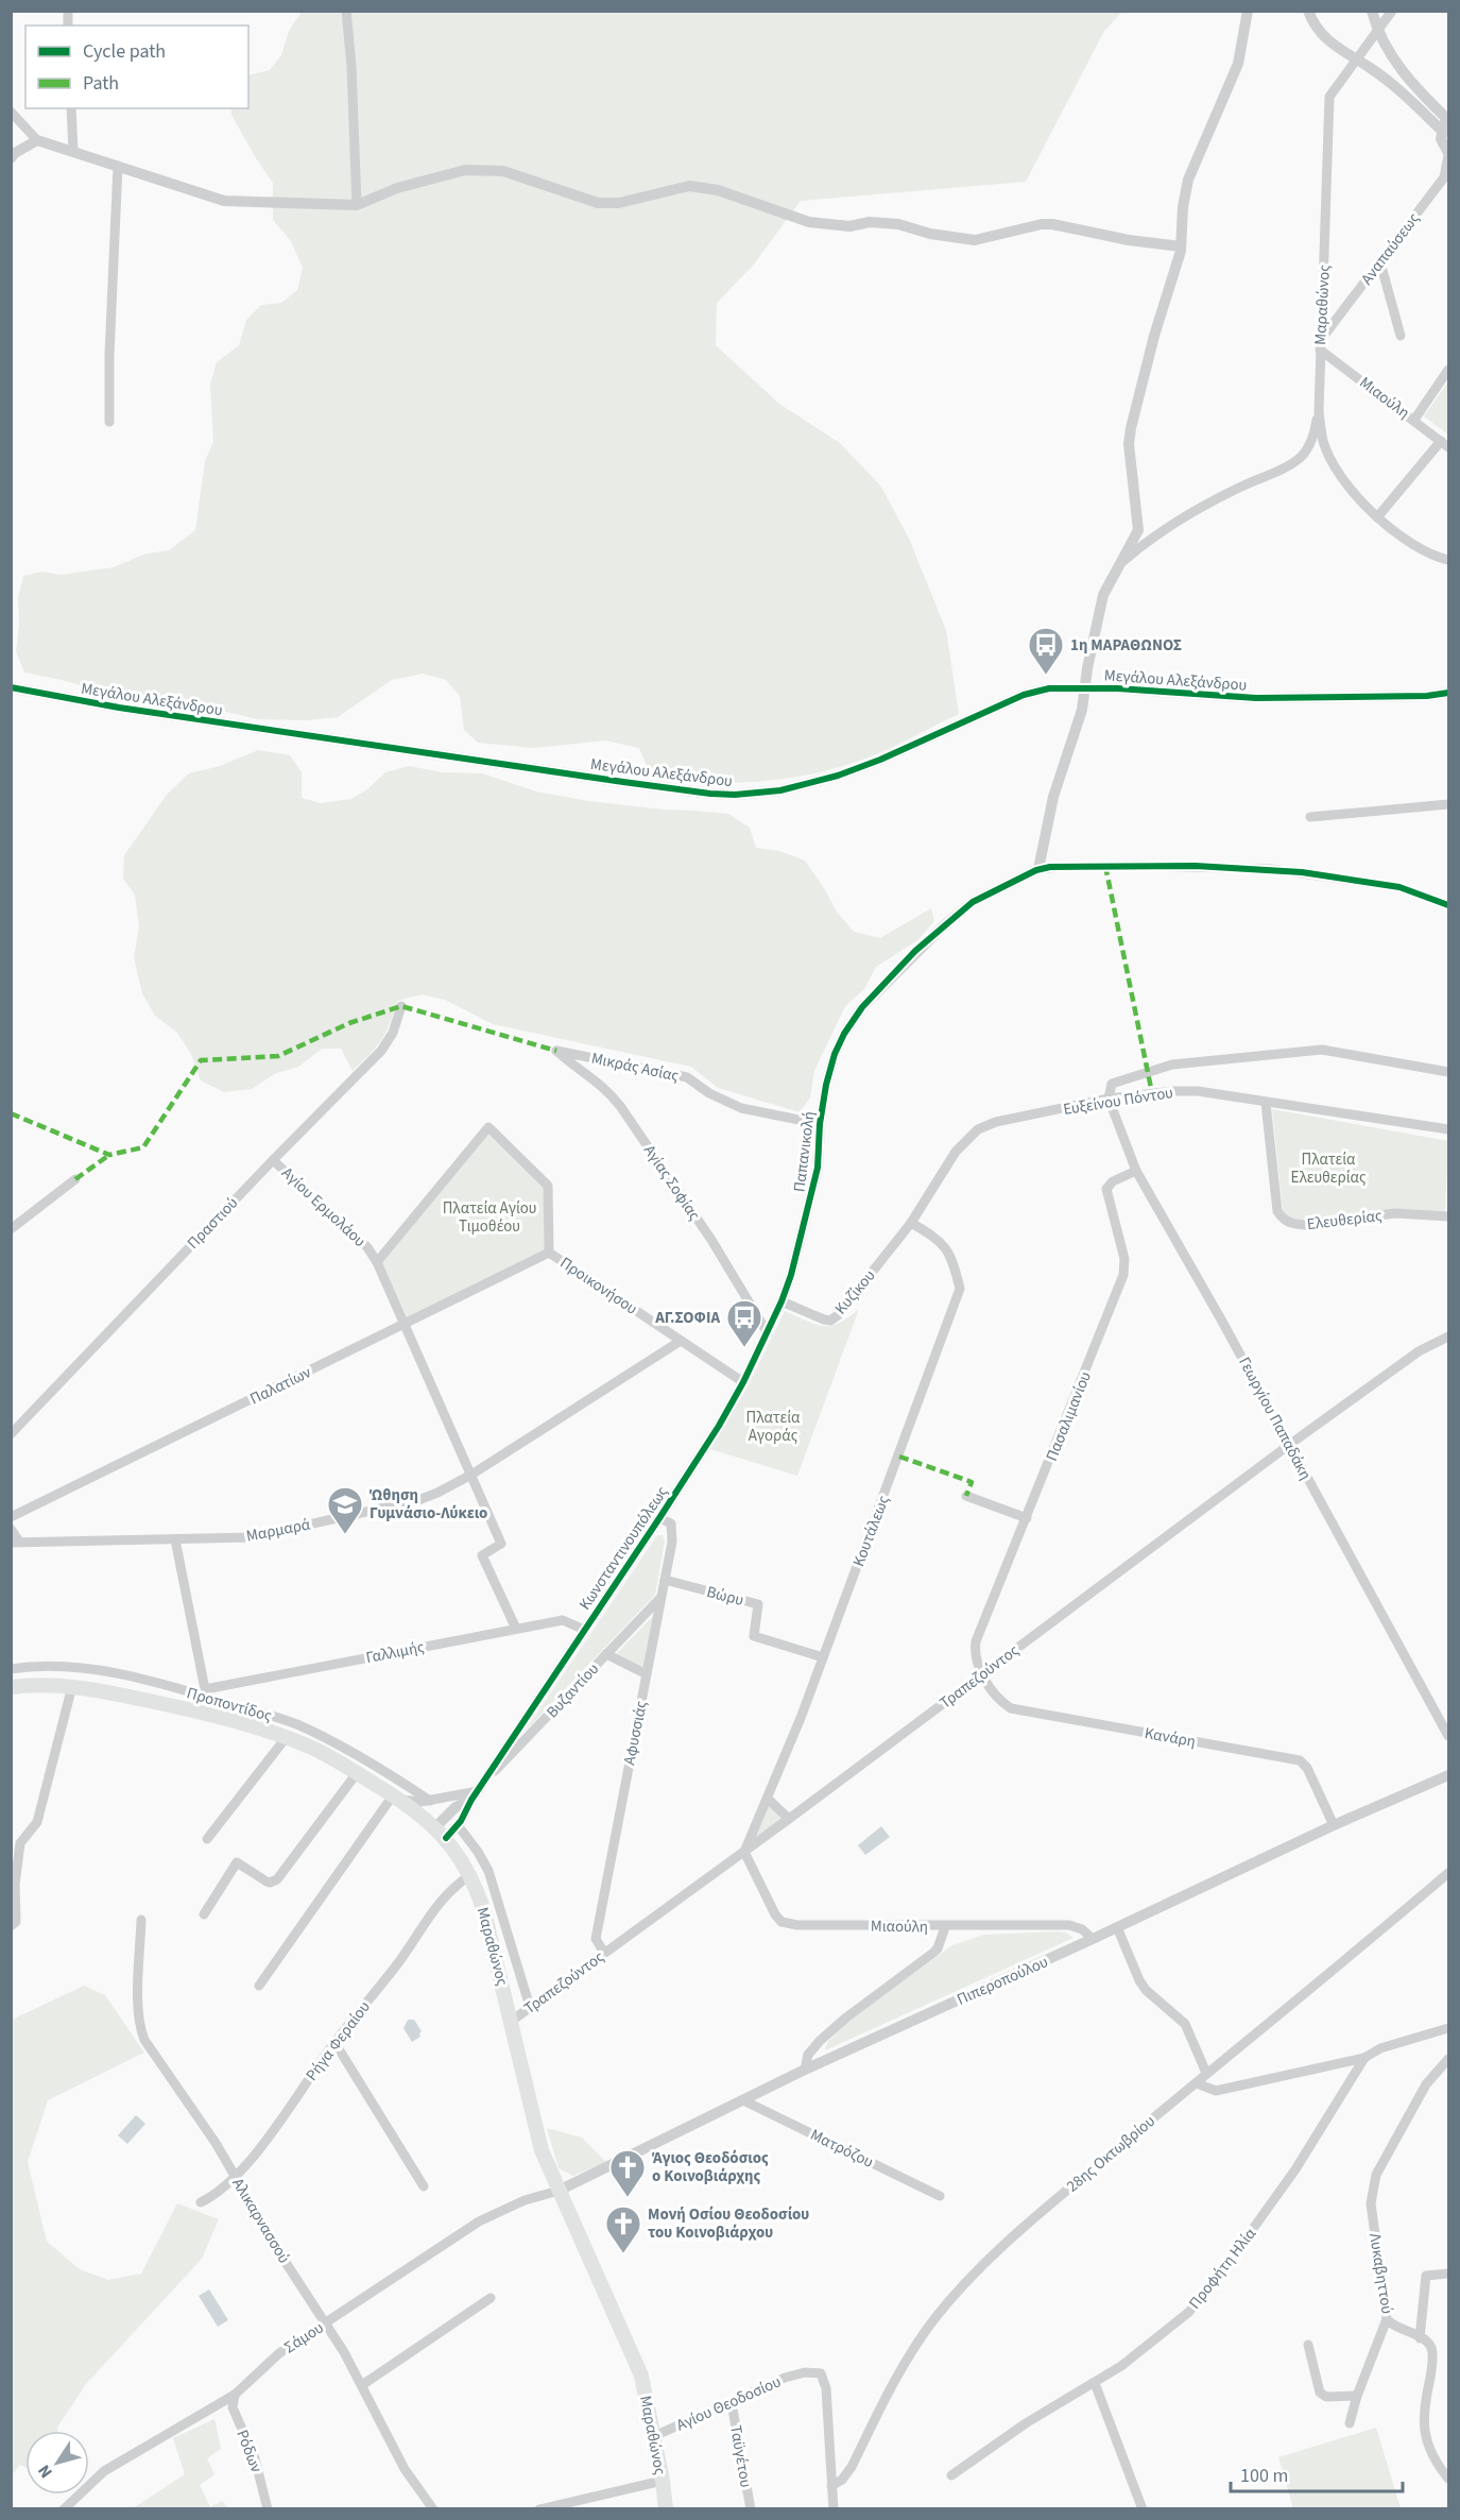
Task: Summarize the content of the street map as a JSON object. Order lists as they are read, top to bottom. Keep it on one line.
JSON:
{"streets":{"main road":["Μαραθώνος"],"street":["Αναπαύσεως","Μιαούλη","Μεγάλου Αλεξάνδρου","Μικράς Ασίας","Ευξείνου Πόντου","Παπανικολή","Αγίας Σοφίας","Αγίου Ερμολάου","Ελευθερίας","Πραστιού","Προικονήσου","Κυζίκου","Παλατίων","Πασαλιμανίου","Γεωργίου Παπαδάκη","Μαρμαρά","Κουτάλεως","Κωνσταντινουπόλεως","Βώρυ","Γαλλιμής","Τραπεζούντος","Βυζαντίου","Προποντίδος","Αφυσσιάς","Κανάρη","Πιπεροπούλου","Ρήγα Φεραίου","Ματρόζου","28ης Οκτωβρίου","Αλικαρνασσού","Προφήτη Ηλία","Λυκαβηττού","Σάμου","Αγίου Θεοδοσίου","Ρόδων","Ταϋγέτου"]},"crossings":[["Αναπαύσεως","Μαραθώνος"],["Αναπαύσεως","Μιαούλη"],["Μαραθώνος","Μιαούλη"],["Μαραθώνος","Κωνσταντινουπόλεως"],["Μαραθώνος","Τραπεζούντος"],["Μαραθώνος","Πιπεροπούλου"],["Μαραθώνος","Ρήγα Φεραίου"],["Μαραθώνος","Σάμου"],["Μαραθώνος","Αγίου Θεοδοσίου"],["Μιαούλη","Κουτάλεως"],["Μιαούλη","Τραπεζούντος"],["Μιαούλη","Πιπεροπούλου"],["Μικράς Ασίας","Παπανικολή"],["Μικράς Ασίας","Αγίας Σοφίας"],["Ευξείνου Πόντου","Ελευθερίας"],["Ευξείνου Πόντου","Κυζίκου"],["Ευξείνου Πόντου","Γεωργίου Παπαδάκη"],["Ευξείνου Πόντου","Κουτάλεως"],["Παπανικολή","Κυζίκου"],["Παπανικολή","Κωνσταντινουπόλεως"],["Αγίας Σοφίας","Κωνσταντινουπόλεως"],["Αγίου Ερμολάου","Πραστιού"],["Αγίου Ερμολάου","Παλατίων"],["Αγίου Ερμολάου","Μαρμαρά"],["Αγίου Ερμολάου","Γαλλιμής"],["Προικονήσου","Παλατίων"],["Προικονήσου","Μαρμαρά"],["Προικονήσου","Κωνσταντινουπόλεως"],["Κυζίκου","Κουτάλεως"],["Κυζίκου","Κωνσταντινουπόλεως"],["Πασαλιμανίου","Γεωργίου Παπαδάκη"],["Πασαλιμανίου","Τραπεζούντος"],["Πασαλιμανίου","Κανάρη"],["Γεωργίου Παπαδάκη","Τραπεζούντος"],["Κουτάλεως","Βώρυ"],["Κουτάλεως","Τραπεζούντος"],["Κωνσταντινουπόλεως","Γαλλιμής"],["Κωνσταντινουπόλεως","Βυζαντίου"],["Κωνσταντινουπόλεως","Αφυσσιάς"],["Βώρυ","Αφυσσιάς"],["Γαλλιμής","Προποντίδος"],["Τραπεζούντος","Αφυσσιάς"],["Τραπεζούντος","Κανάρη"],["Βυζαντίου","Αφυσσιάς"],["Κανάρη","Πιπεροπούλου"],["Πιπεροπούλου","Ματρόζου"],["Πιπεροπούλου","Σάμου"],["Ρήγα Φεραίου","Αλικαρνασσού"],["28ης Οκτωβρίου","Αγίου Θεοδοσίου"],["Αλικαρνασσού","Σάμου"],["Σάμου","Ρόδων"],["Αγίου Θεοδοσίου","Ταϋγέτου"]],"parks":["Πλατεία Ελευθερίας","Πλατεία Αγίου Τιμοθέου","Πλατεία Αγοράς"],"places":{"bus stop":["1η ΜΑΡΑΘΩΝΟΣ","ΑΓ.ΣΟΦΙΑ"],"school or university":["Ώθηση Γυμνάσιο-Λύκειο"],"church":["Άγιος Θεοδόσιος ο Κοινοβιάρχης","Μονή Οσίου Θεοδοσίου του Κοινοβιάρχου"]},"legend":["Cycle path","Path"],"scale_bar":"100 m","north":"bottom left"}
